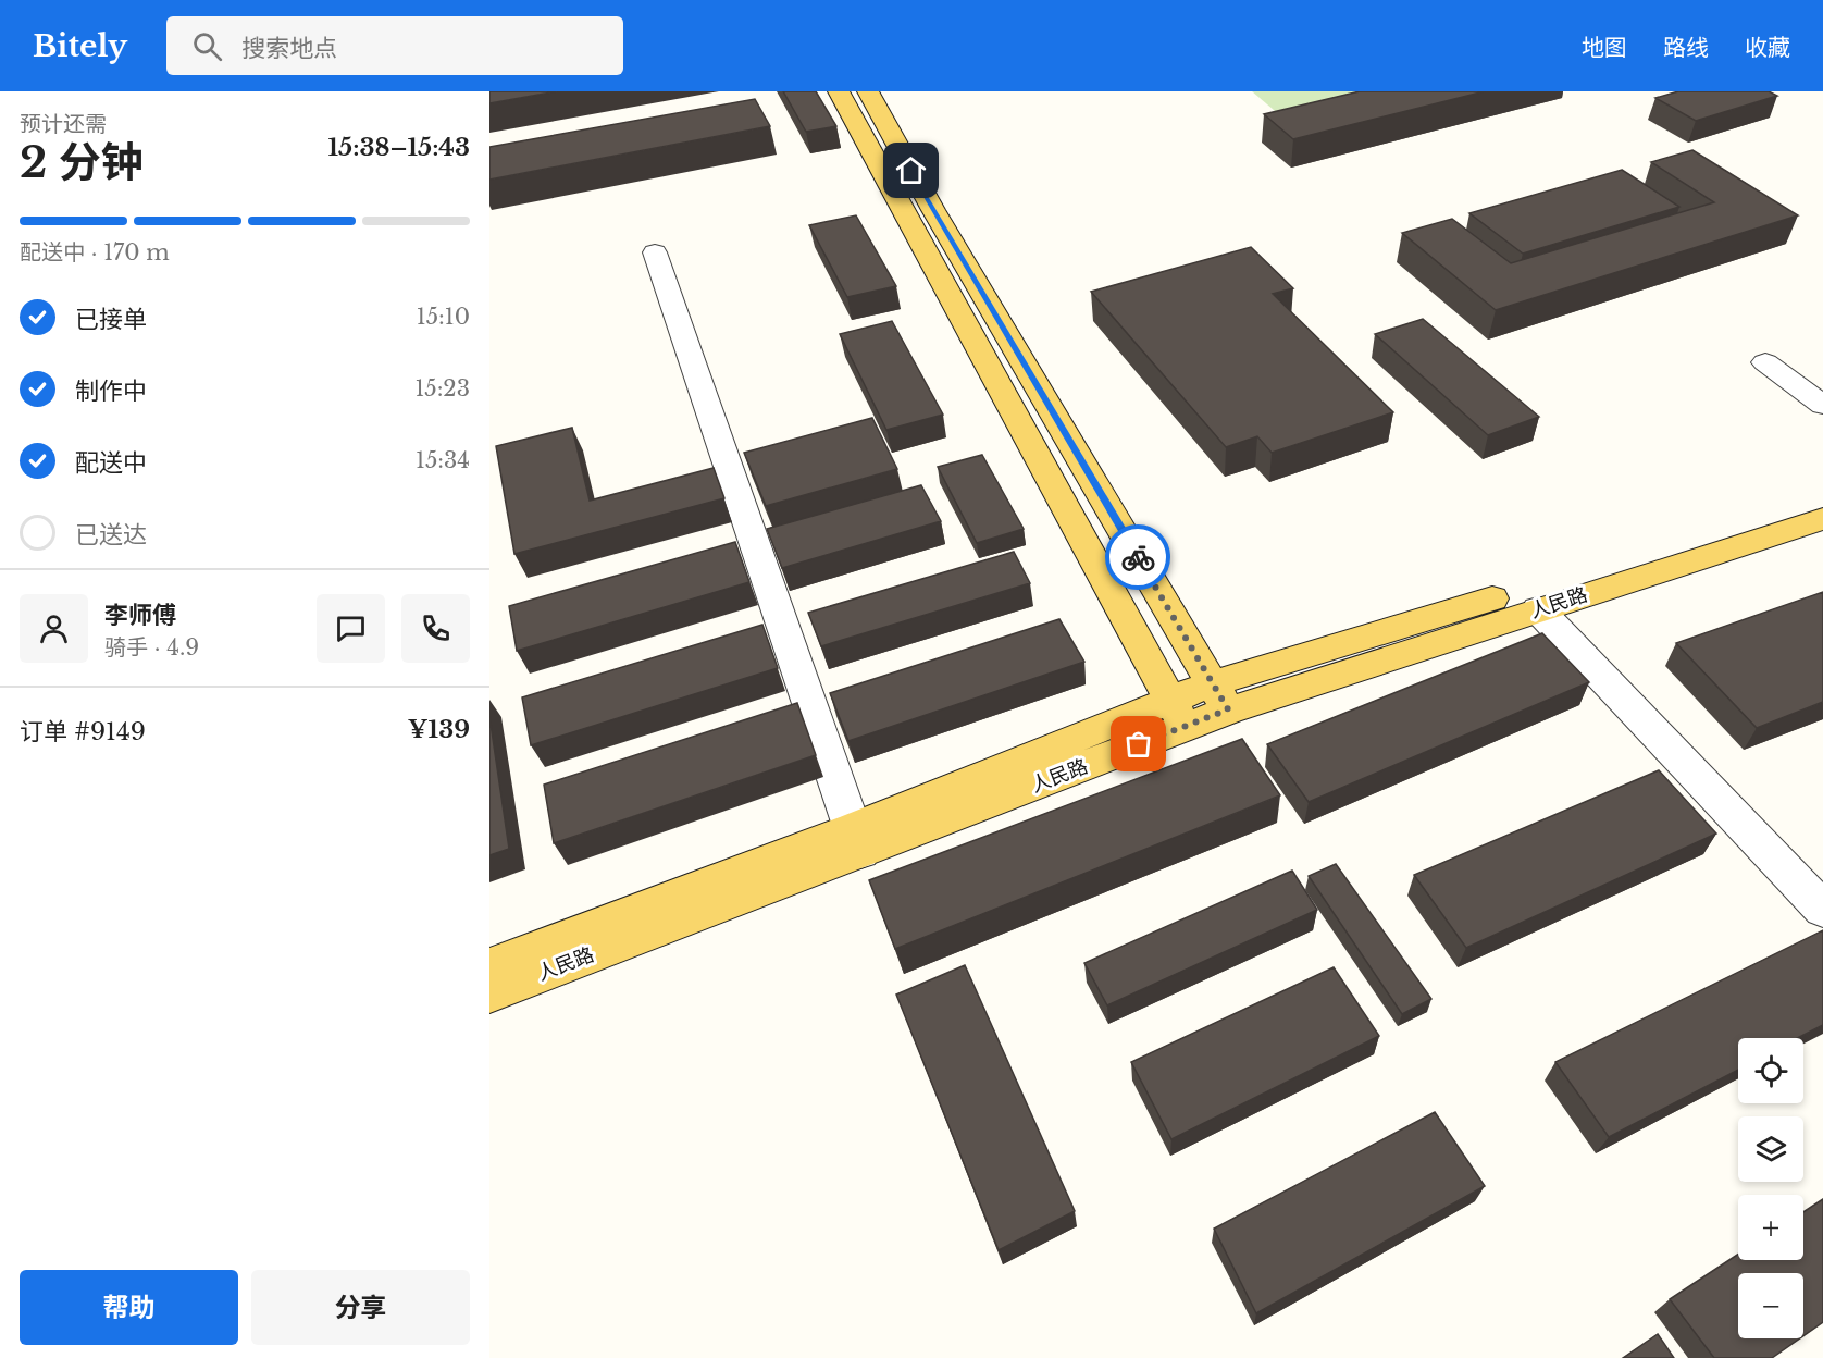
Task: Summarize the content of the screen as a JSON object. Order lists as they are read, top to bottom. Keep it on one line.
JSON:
{"streets":{"main road":["人民路"]},"page":{"header":"Bitely","search":"搜索地点","nav":["地图","路线","收藏"],"heading":["2 分钟","预计还需","15:38–15:43"],"panel":["李师傅","骑手 · 4.9","订单 #9149","¥139"],"bar":"配送中 · 170 m","list":[["已接单","15:10"],["制作中","15:23"],["配送中","15:34"],"已送达"],"map_buttons":["+","−"],"buttons":["帮助","分享"]}}
